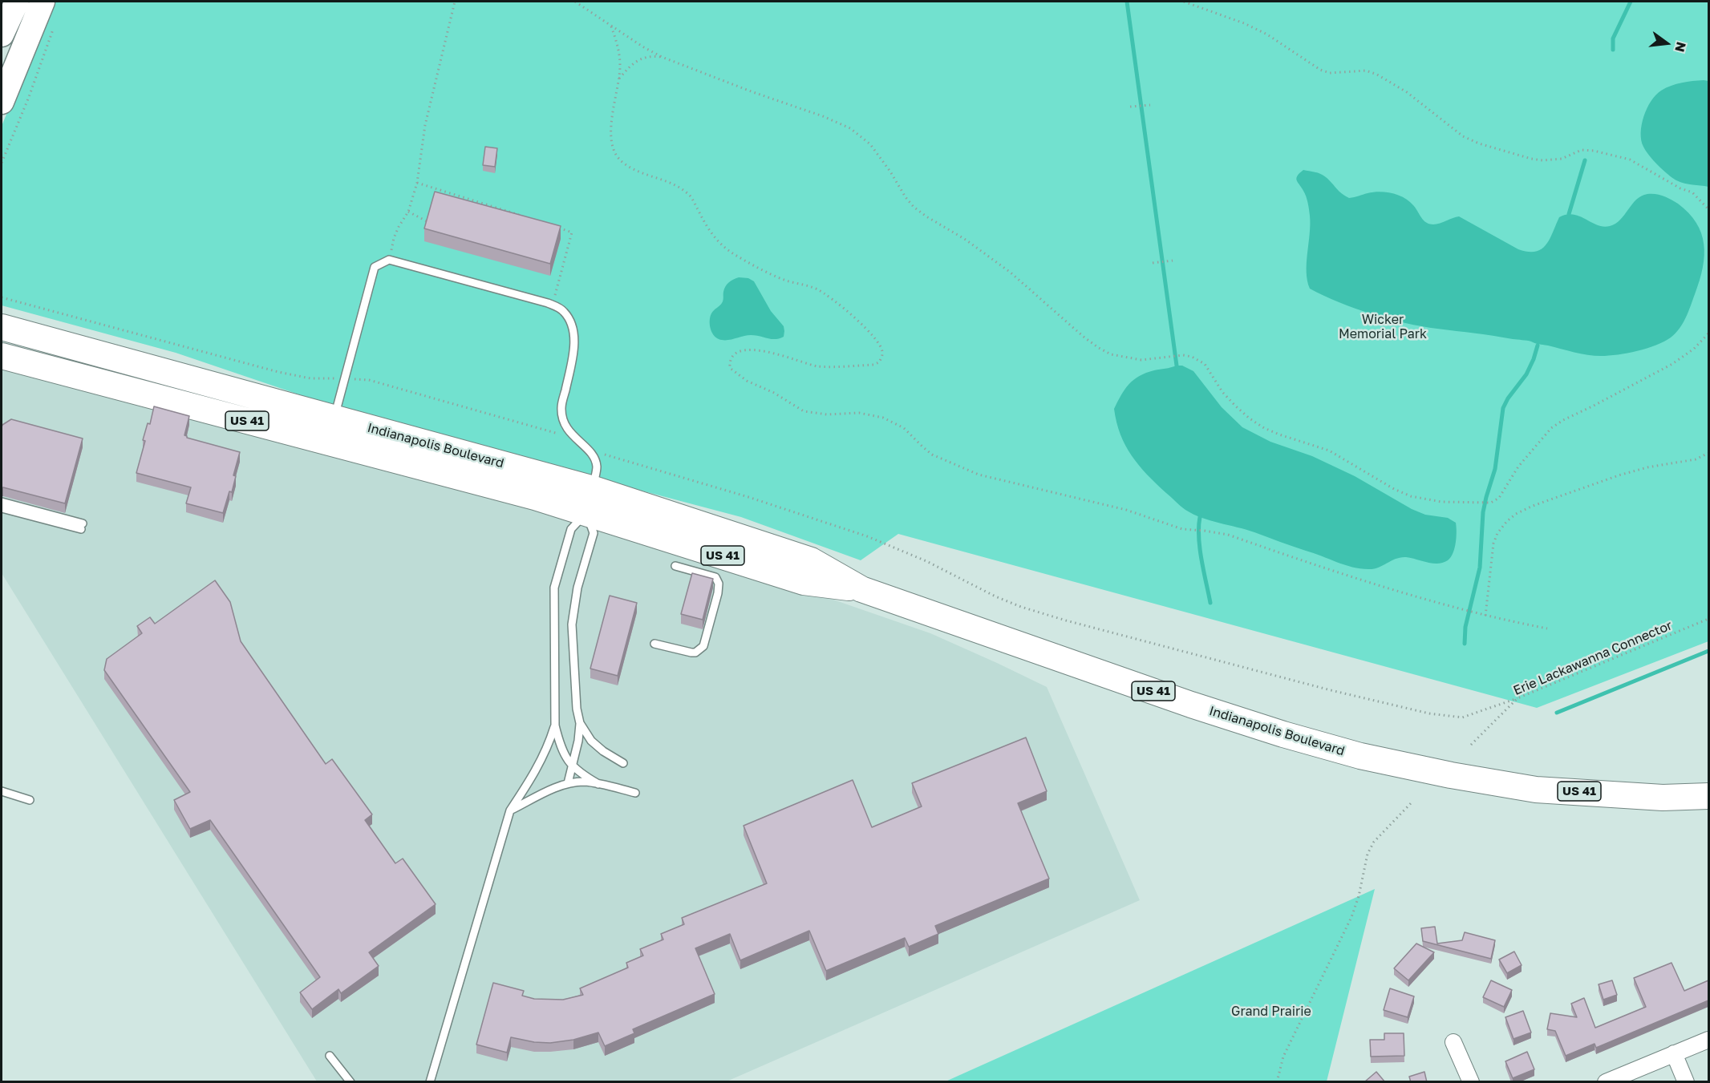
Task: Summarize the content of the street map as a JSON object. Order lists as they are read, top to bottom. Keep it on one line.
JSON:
{"streets":{"highway":["US 41","Indianapolis Boulevard"],"path":["Erie Lackawanna Connector"]},"parks":["Wicker Memorial Park","Grand Prairie"],"north":"right"}
